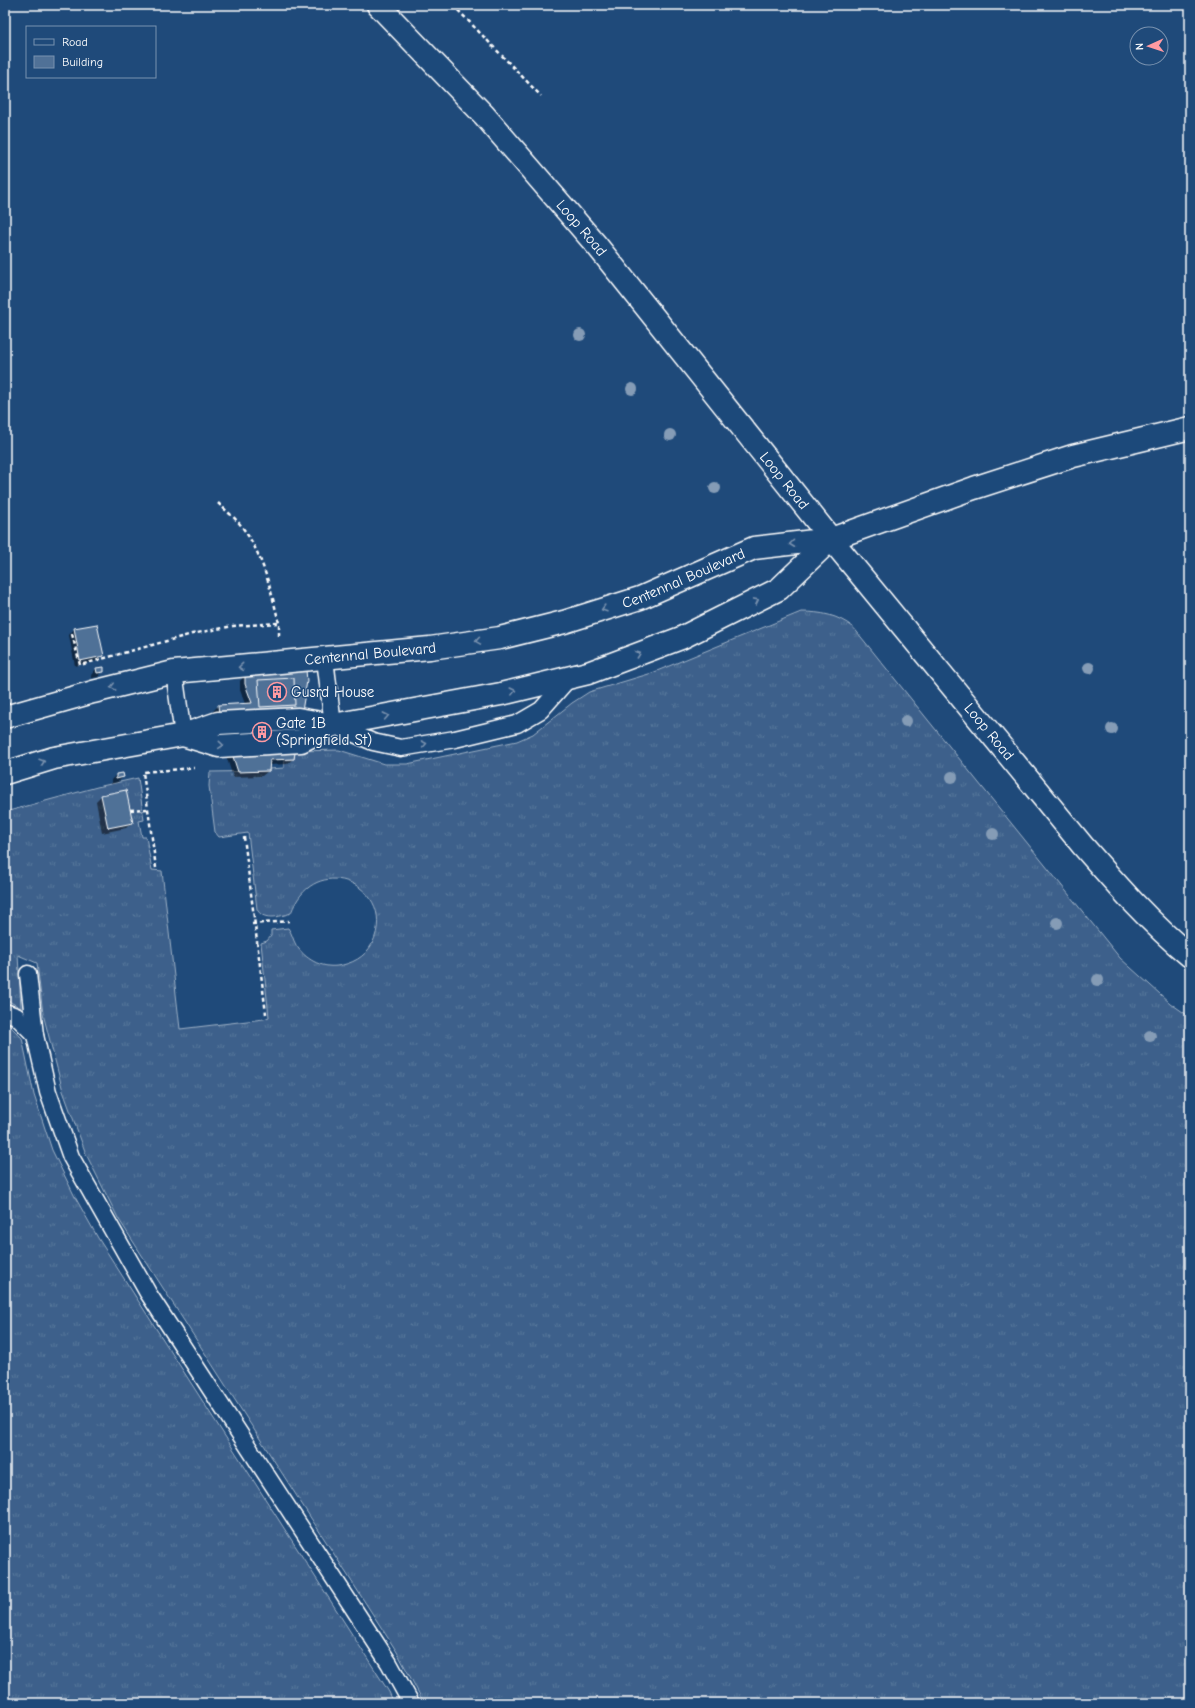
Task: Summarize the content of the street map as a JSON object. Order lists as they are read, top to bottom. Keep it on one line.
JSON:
{"streets":{"street":["Loop Road","Centennal Boulevard"]},"crossings":[["Loop Road","Centennal Boulevard"]],"places":{"building":["Gusrd House","Gate 1B (Springfield St)"]},"legend":["Road","Building"],"north":"left"}
